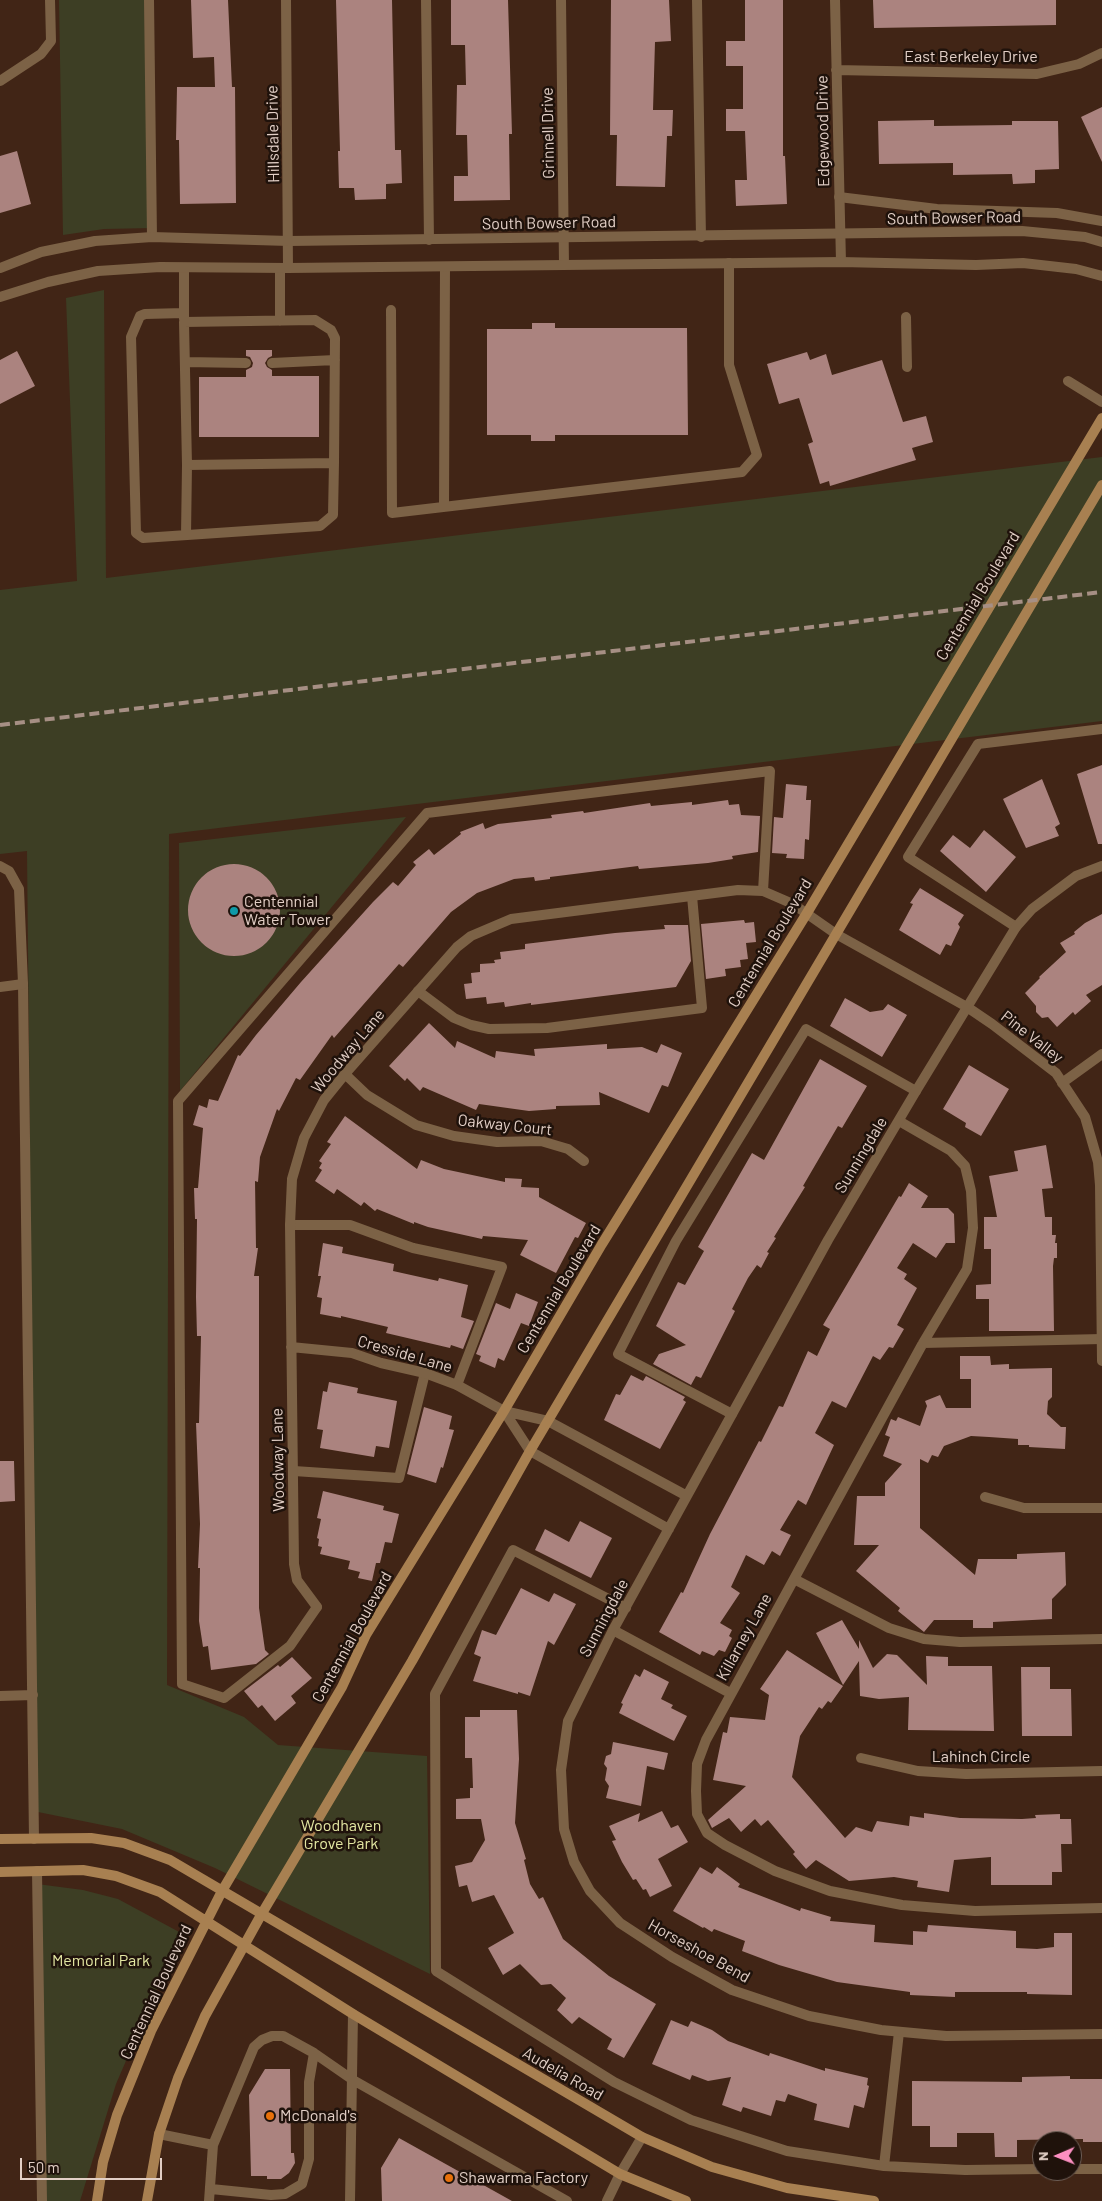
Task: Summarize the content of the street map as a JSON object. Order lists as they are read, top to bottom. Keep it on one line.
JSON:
{"streets":{"main road":["Centennial Boulevard","Audelia Road"],"street":["East Berkeley Drive","Edgewood Drive","Grinnell Drive","Hillsdale Drive","South Bowser Road","Pine Valley","Woodway Lane","Oakway Court","Sunningdale","Cresside Lane","Killarney Lane","Lahinch Circle","Horseshoe Bend"]},"crossings":[["East Berkeley Drive","Edgewood Drive"],["Edgewood Drive","South Bowser Road"],["Grinnell Drive","South Bowser Road"],["Hillsdale Drive","South Bowser Road"],["Centennial Boulevard","Woodway Lane"],["Centennial Boulevard","Cresside Lane"],["Centennial Boulevard","Audelia Road"],["Pine Valley","Woodway Lane"],["Pine Valley","Sunningdale"],["Woodway Lane","Oakway Court"],["Woodway Lane","Cresside Lane"],["Sunningdale","Killarney Lane"],["Sunningdale","Horseshoe Bend"]],"parks":["Woodhaven Grove Park","Memorial Park"],"places":["Centennial Water Tower","McDonald's","Shawarma Factory"],"scale_bar":"50 m","north":"left"}
